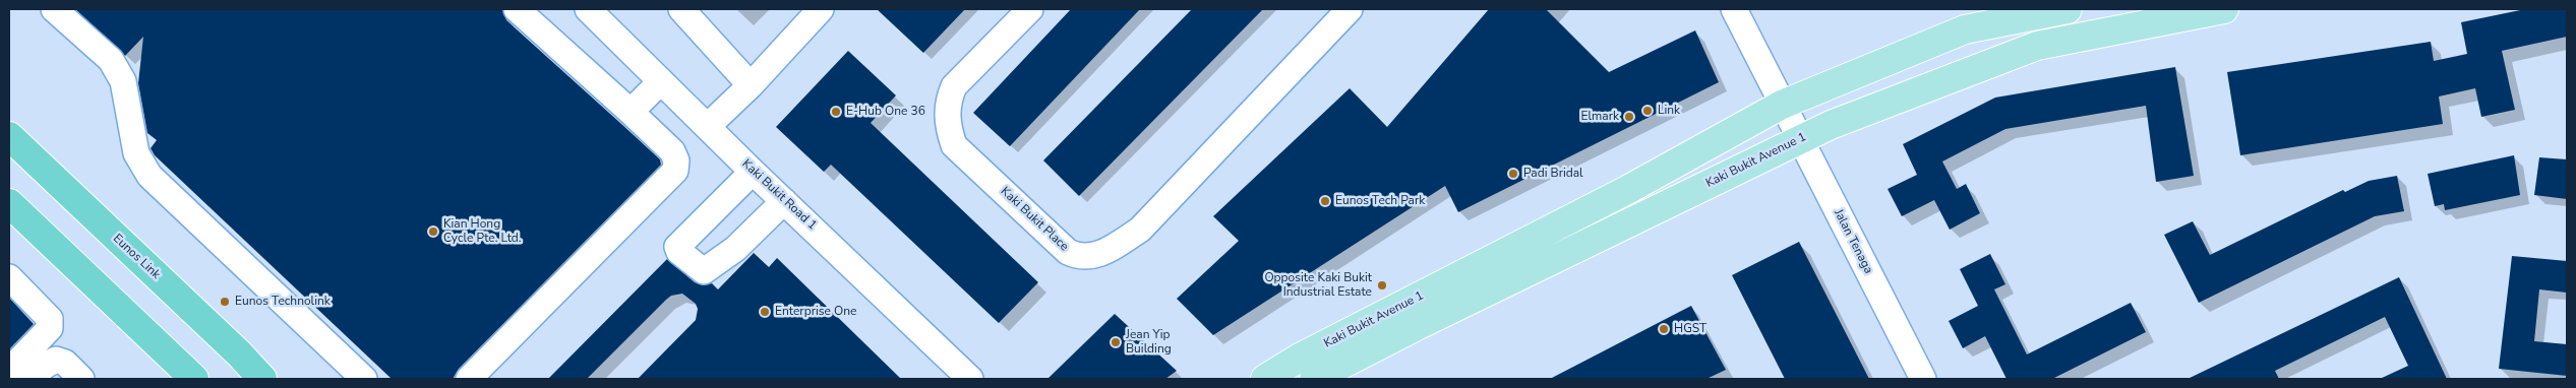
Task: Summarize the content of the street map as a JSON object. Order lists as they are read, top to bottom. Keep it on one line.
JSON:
{"streets":{"highway":["Eunos Link"],"main road":["Kaki Bukit Avenue 1"],"street":["Kaki Bukit Road 1","Kaki Bukit Place","Jalan Tenaga"]},"crossings":[["Kaki Bukit Avenue 1","Jalan Tenaga"]],"places":["Link","E-Hub One 36","Elmark","Padi Bridal","Eunos Tech Park","Kian Hong Cycle Pte. Ltd.","Opposite Kaki Bukit Industrial Estate","Eunos Technolink","Enterprise One","HGST","Jean Yip Building"]}
